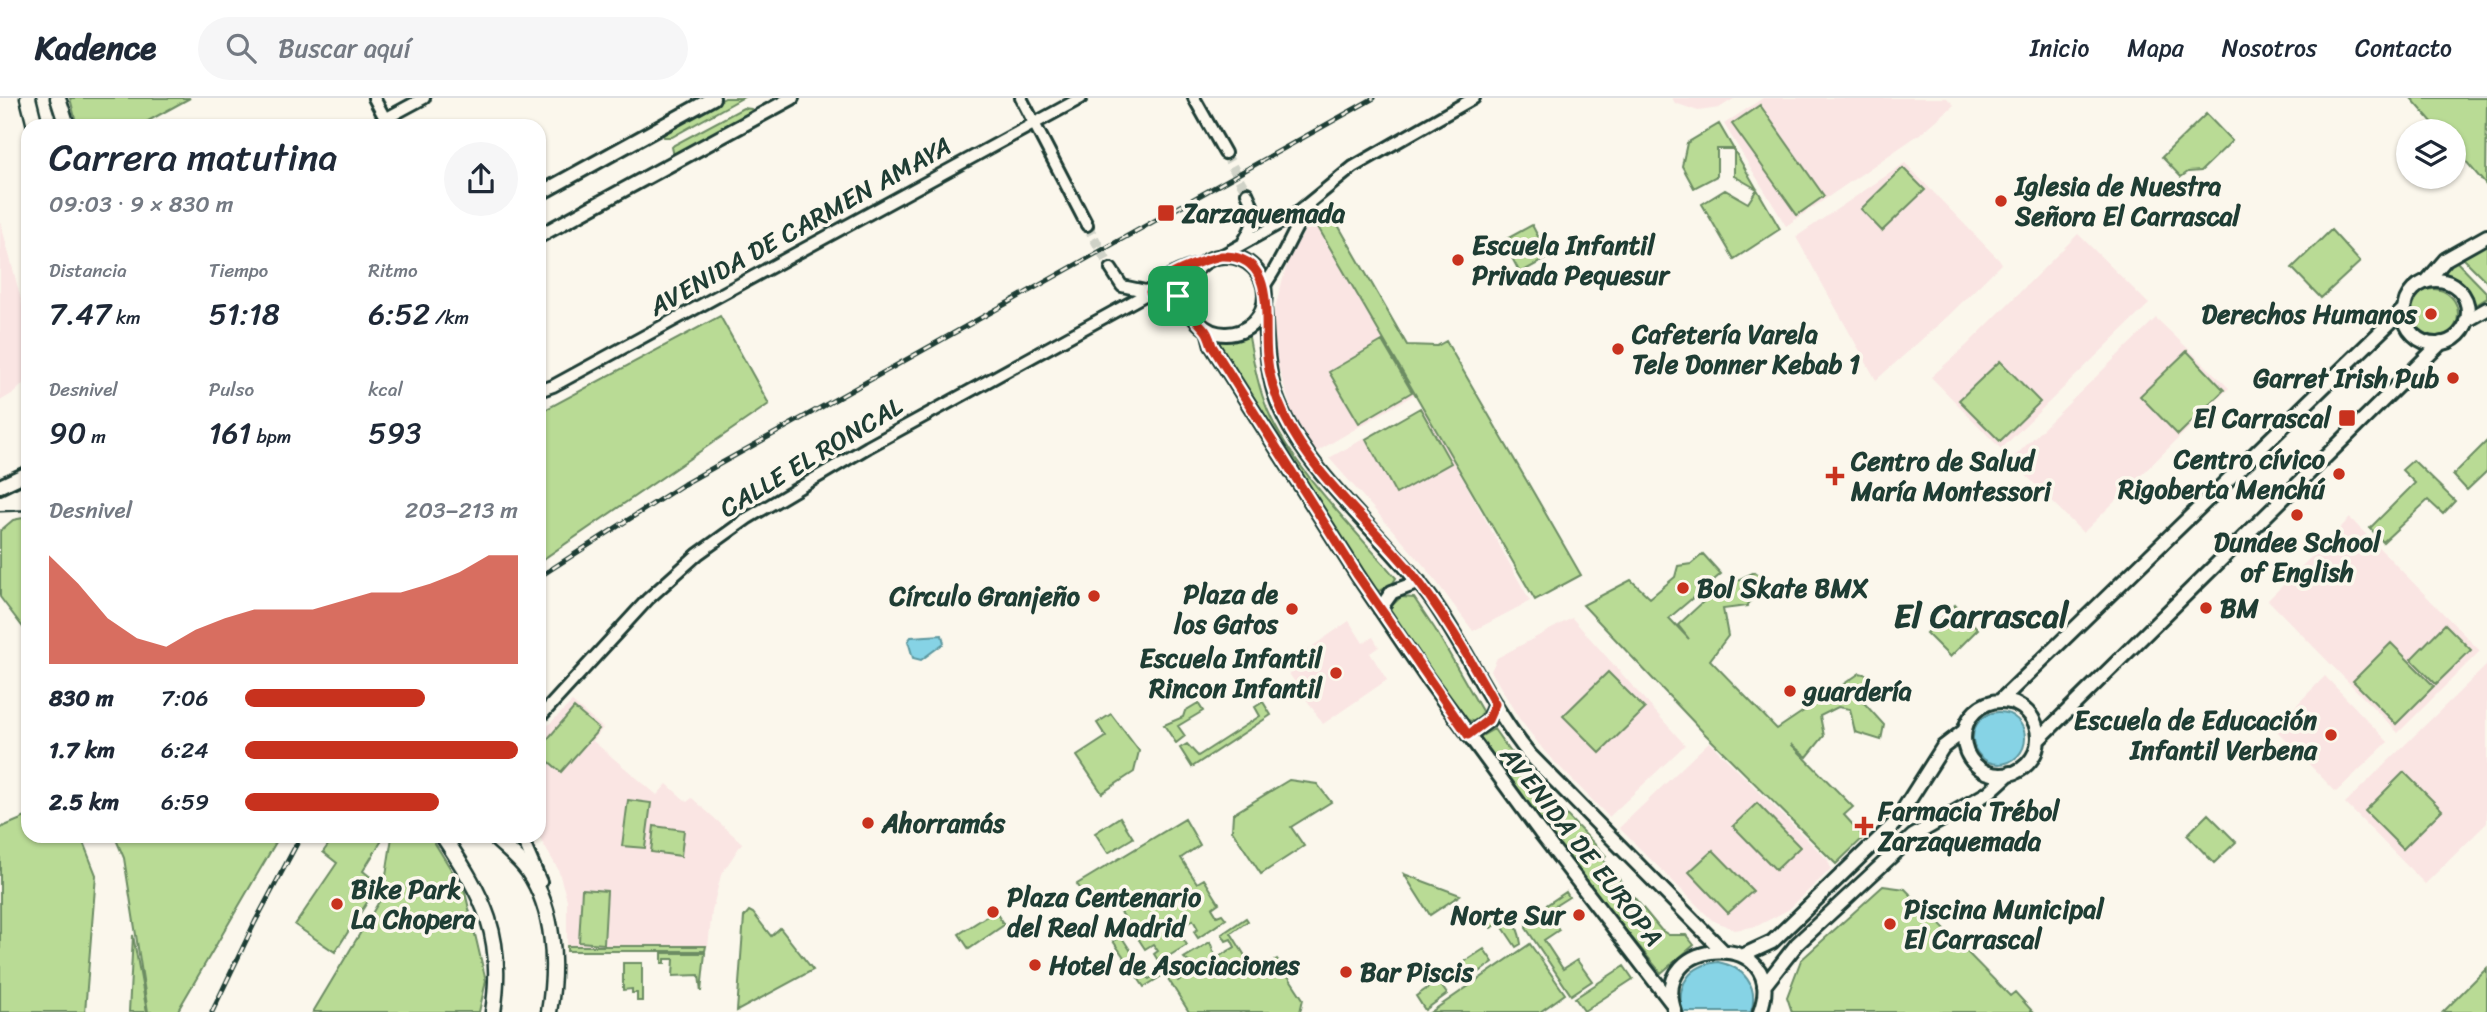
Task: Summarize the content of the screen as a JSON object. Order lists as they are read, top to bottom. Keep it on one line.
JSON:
{"streets":{"main road":["AVENIDA DE EUROPA"],"street":["AVENIDA DE CARMEN AMAYA","CALLE EL RONCAL"]},"crossings":[["CALLE EL RONCAL","AVENIDA DE EUROPA"]],"districts":["El Carrascal"],"places":{"other":["Iglesia de Nuestra Señora El Carrascal","Escuela Infantil Privada Pequesur","Derechos Humanos","Cafetería Varela Tele Donner Kebab 1","Garret Irish Pub","Centro cívico Rigoberta Menchú","Dundee School of English","Bol Skate BMX","Círculo Granjeño","BM","Plaza de los Gatos","Escuela Infantil Rincon Infantil","guardería","Escuela de Educación Infantil Verbena","Ahorramás","Bike Park La Chopera","Plaza Centenario del Real Madrid","Norte Sur","Piscina Municipal El Carrascal","Hotel de Asociaciones","Bar Piscis"],"transit":["Zarzaquemada","El Carrascal"],"health":["Centro de Salud María Montessori","Farmacia Trébol Zarzaquemada"]},"page":{"header":"Kadence","search":"Buscar aquí","nav":["Inicio","Mapa","Nosotros","Contacto"],"heading":["Carrera matutina","09:03 · 9 × 830 m"],"stats":[["Distancia","7.47 km"],["Tiempo","51:18"],["Ritmo","6:52 /km"],["Desnivel","90 m"],["Pulso","161 bpm"],["kcal","593"]],"chart":["Desnivel","203–213 m"],"list":[{"name":"830 m","note":"7:06"},{"name":"1.7 km","note":"6:24"},{"name":"2.5 km","note":"6:59"}]}}
